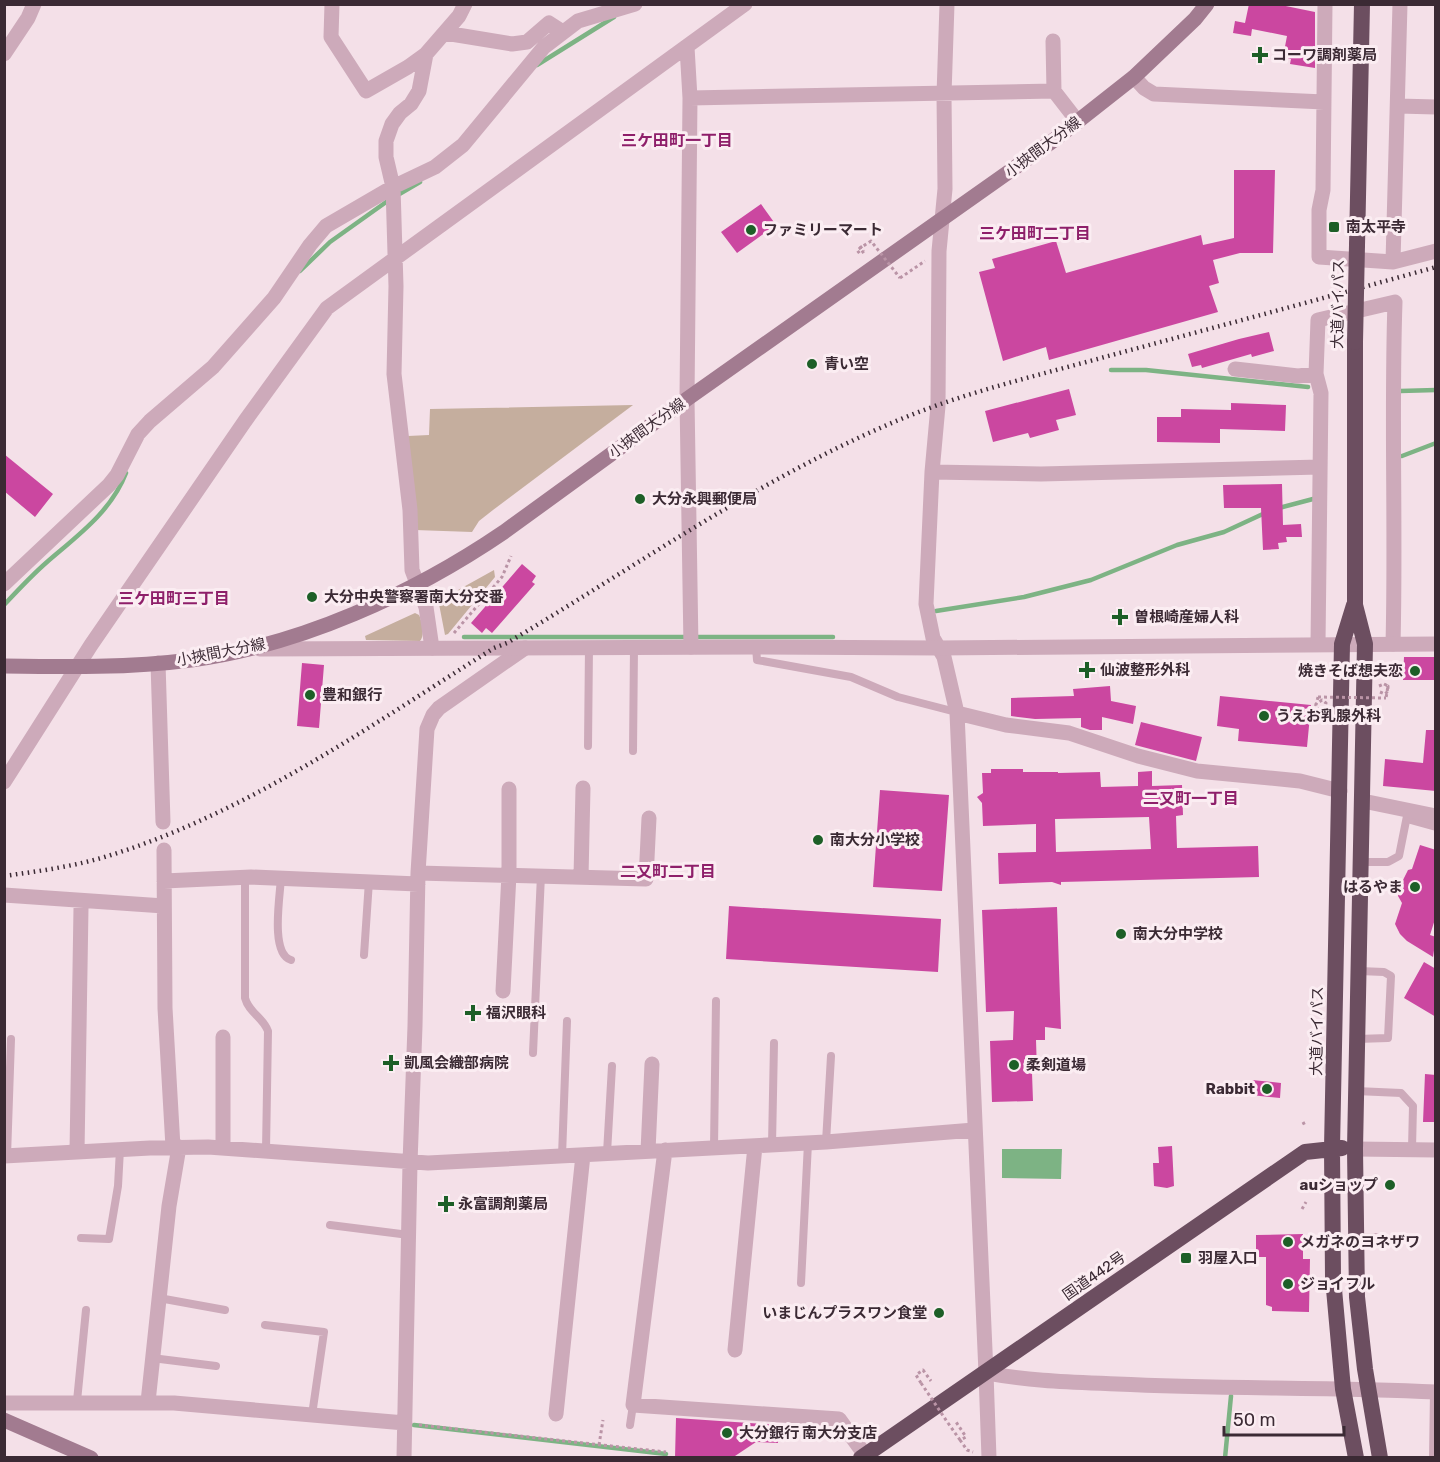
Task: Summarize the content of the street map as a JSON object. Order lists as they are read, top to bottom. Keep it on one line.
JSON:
{"streets":{"highway":["大道バイパス","国道442号"],"main road":["小挾間大分線"]},"crossings":[["大道バイパス","国道442号"]],"districts":["三ケ田町一丁目","三ケ田町二丁目","三ケ田町三丁目","二又町一丁目","二又町二丁目"],"places":{"health":["コーワ調剤薬局","曽根崎産婦人科","仙波整形外科","福沢眼科","凱風会織部病院","永富調剤薬局"],"transit":["南太平寺","羽屋入口"],"other":["ファミリーマート","青い空","大分永興郵便局","大分中央警察署南大分交番","焼きそば想夫恋","豊和銀行","うえお乳腺外科","南大分小学校","はるやま","南大分中学校","柔剣道場","Rabbit","auショップ","メガネのヨネザワ","ジョイフル","いまじんプラスワン食堂","大分銀行 南大分支店"]},"scale_bar":"50 m"}
